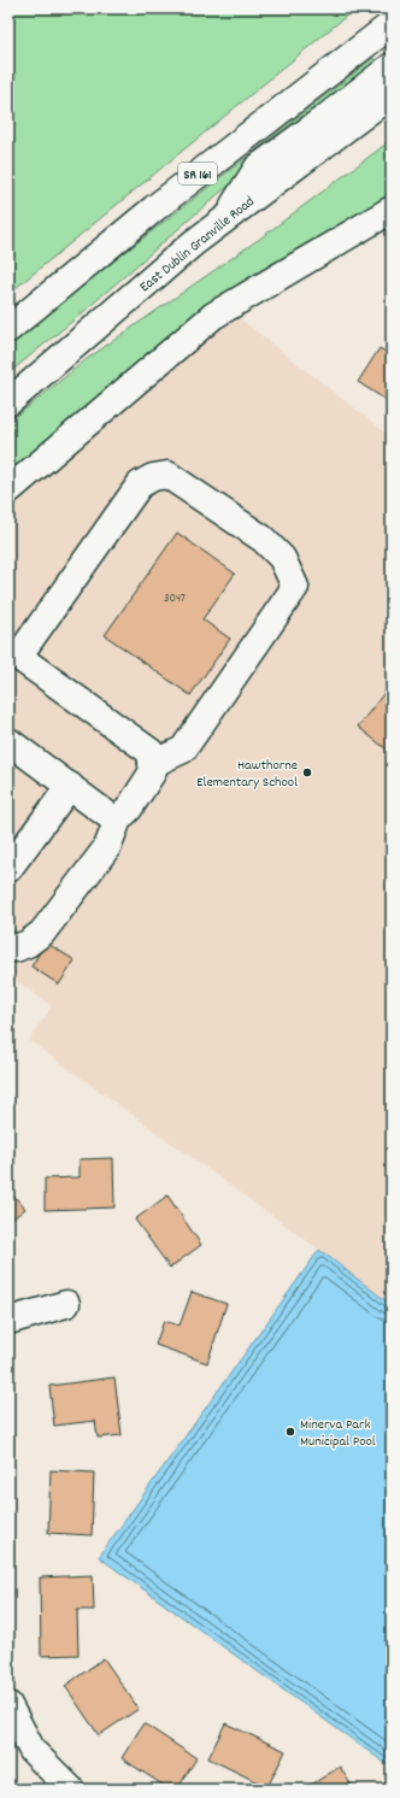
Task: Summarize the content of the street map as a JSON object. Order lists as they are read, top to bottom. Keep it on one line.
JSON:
{"streets":{"main road":["SR 161","East Dublin Granville Road"]},"places":["Hawthorne Elementary School","Minerva Park Municipal Pool"],"house_numbers":["3047"]}
